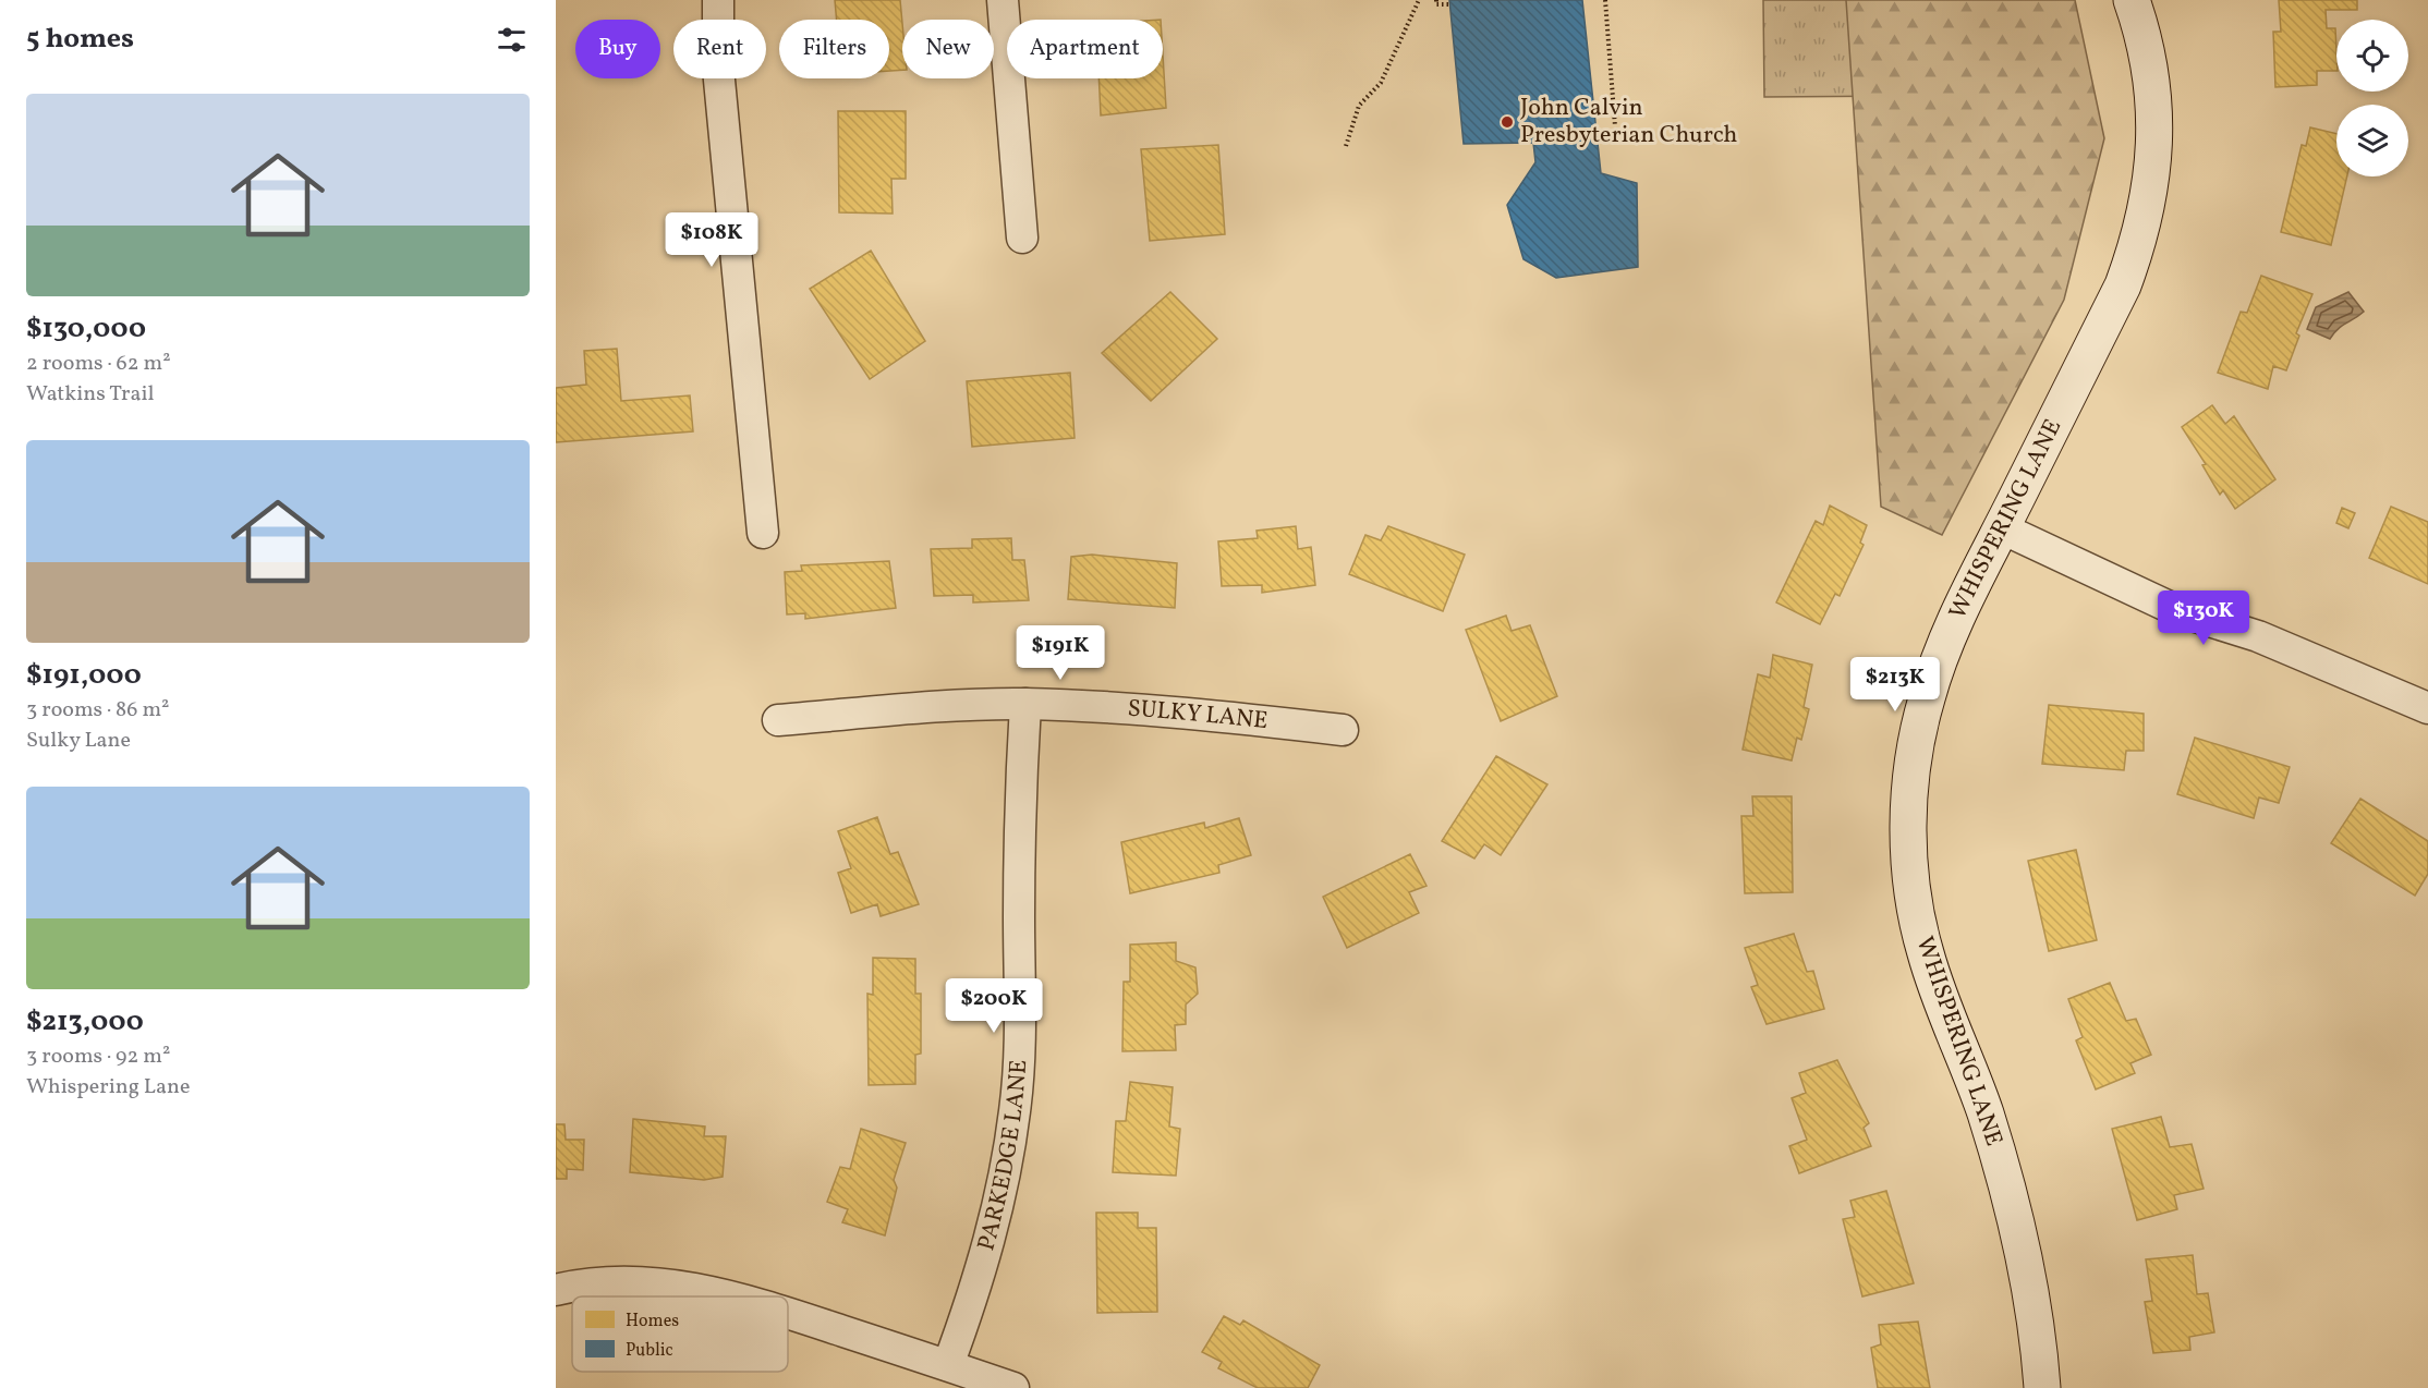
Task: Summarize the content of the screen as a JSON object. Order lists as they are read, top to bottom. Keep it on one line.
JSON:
{"streets":{"street":["WHISPERING LANE","SULKY LANE","PARKEDGE LANE"]},"crossings":[["SULKY LANE","PARKEDGE LANE"]],"places":["John Calvin Presbyterian Church"],"legend":["Homes","Public"],"page":{"heading":"5 homes","chip":["Buy","Rent","Filters","New","Apartment"],"list":[{"name":"$130,000","note":"2 rooms · 62 m² · Watkins Trail"},{"name":"$191,000","note":"3 rooms · 86 m² · Sulky Lane"},{"name":"$213,000","note":"3 rooms · 92 m² · Whispering Lane"}],"price":["$108K","$130K","$191K","$213K","$200K"]}}
